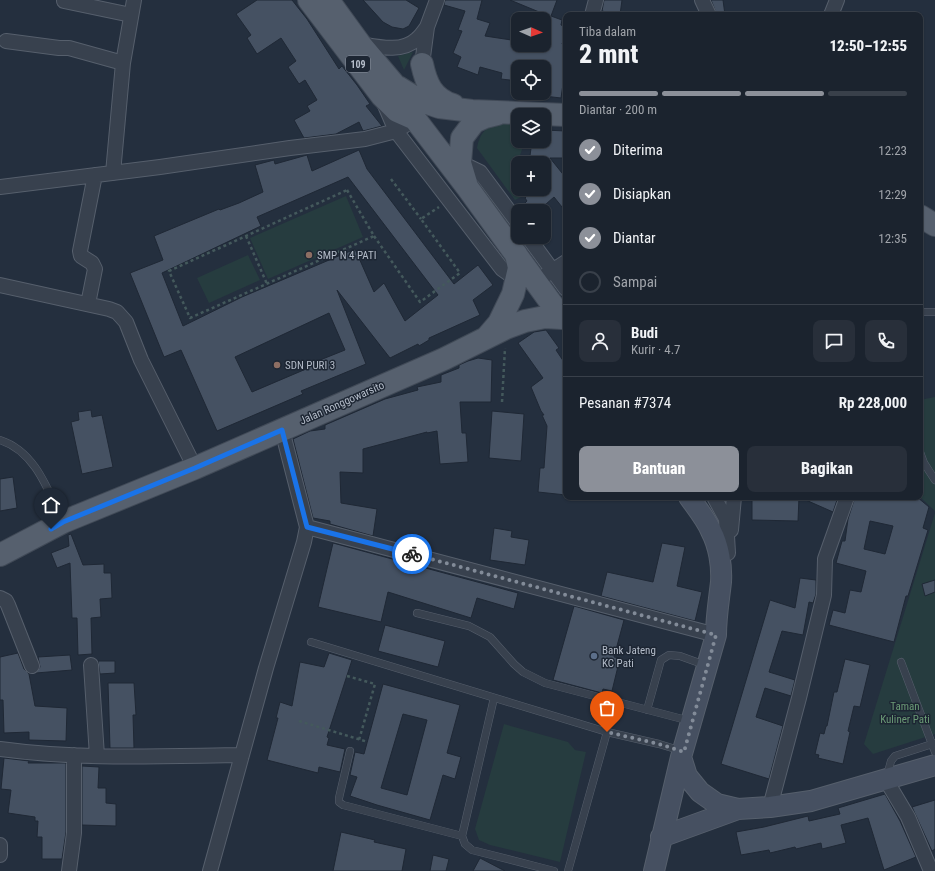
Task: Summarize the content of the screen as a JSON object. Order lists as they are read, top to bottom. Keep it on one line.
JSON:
{"streets":{"main road":["109","Jalan Ronggowarsito"]},"parks":["Taman Kuliner Pati"],"places":["SMP N 4 PATI","SDN PURI 3","Bank Jateng KC Pati"],"north":"right","page":{"map_buttons":["+","−"],"heading":["2 mnt","Tiba dalam","12:50–12:55"],"panel":["Budi","Kurir · 4.7","Pesanan #7374","Rp 228,000"],"bar":"Diantar · 200 m","list":[["Diterima","12:23"],["Disiapkan","12:29"],["Diantar","12:35"],"Sampai"],"buttons":["Bantuan","Bagikan"]}}
